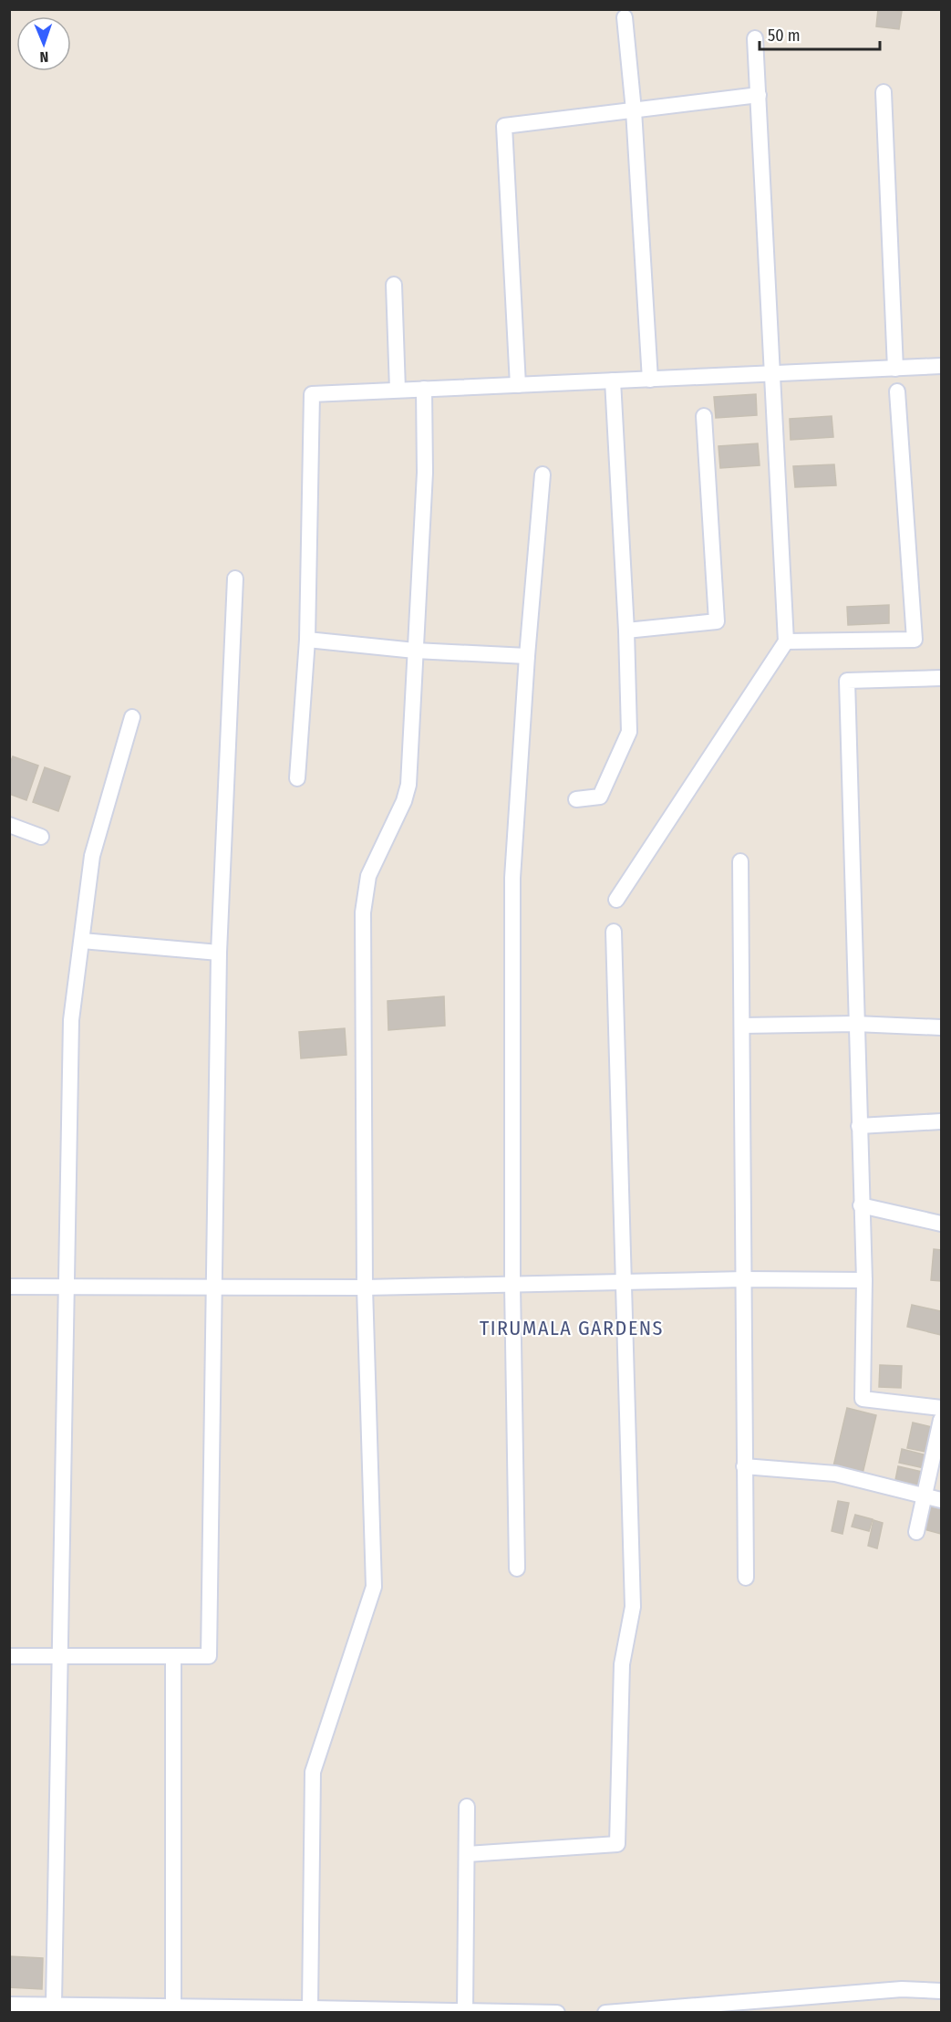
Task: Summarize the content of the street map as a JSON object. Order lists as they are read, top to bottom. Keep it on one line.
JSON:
{"districts":["TIRUMALA GARDENS"],"scale_bar":"50 m","north":"bottom"}
